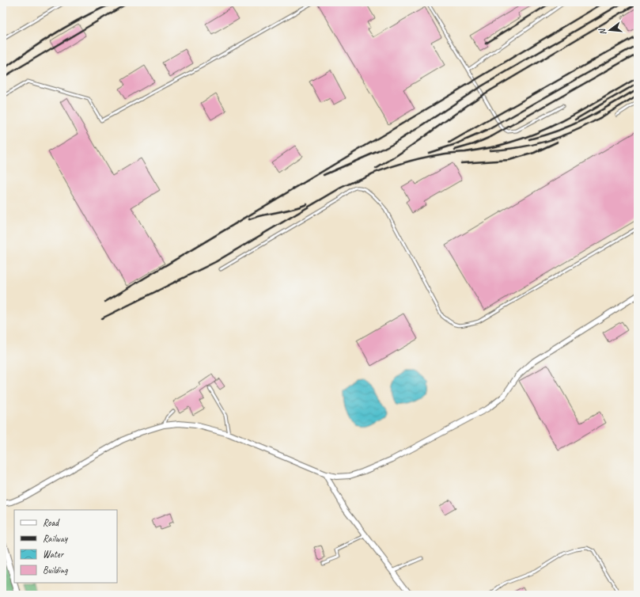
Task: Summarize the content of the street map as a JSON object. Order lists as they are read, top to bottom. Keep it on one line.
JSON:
{"legend":["Road","Railway","Water","Building"],"north":"left"}
